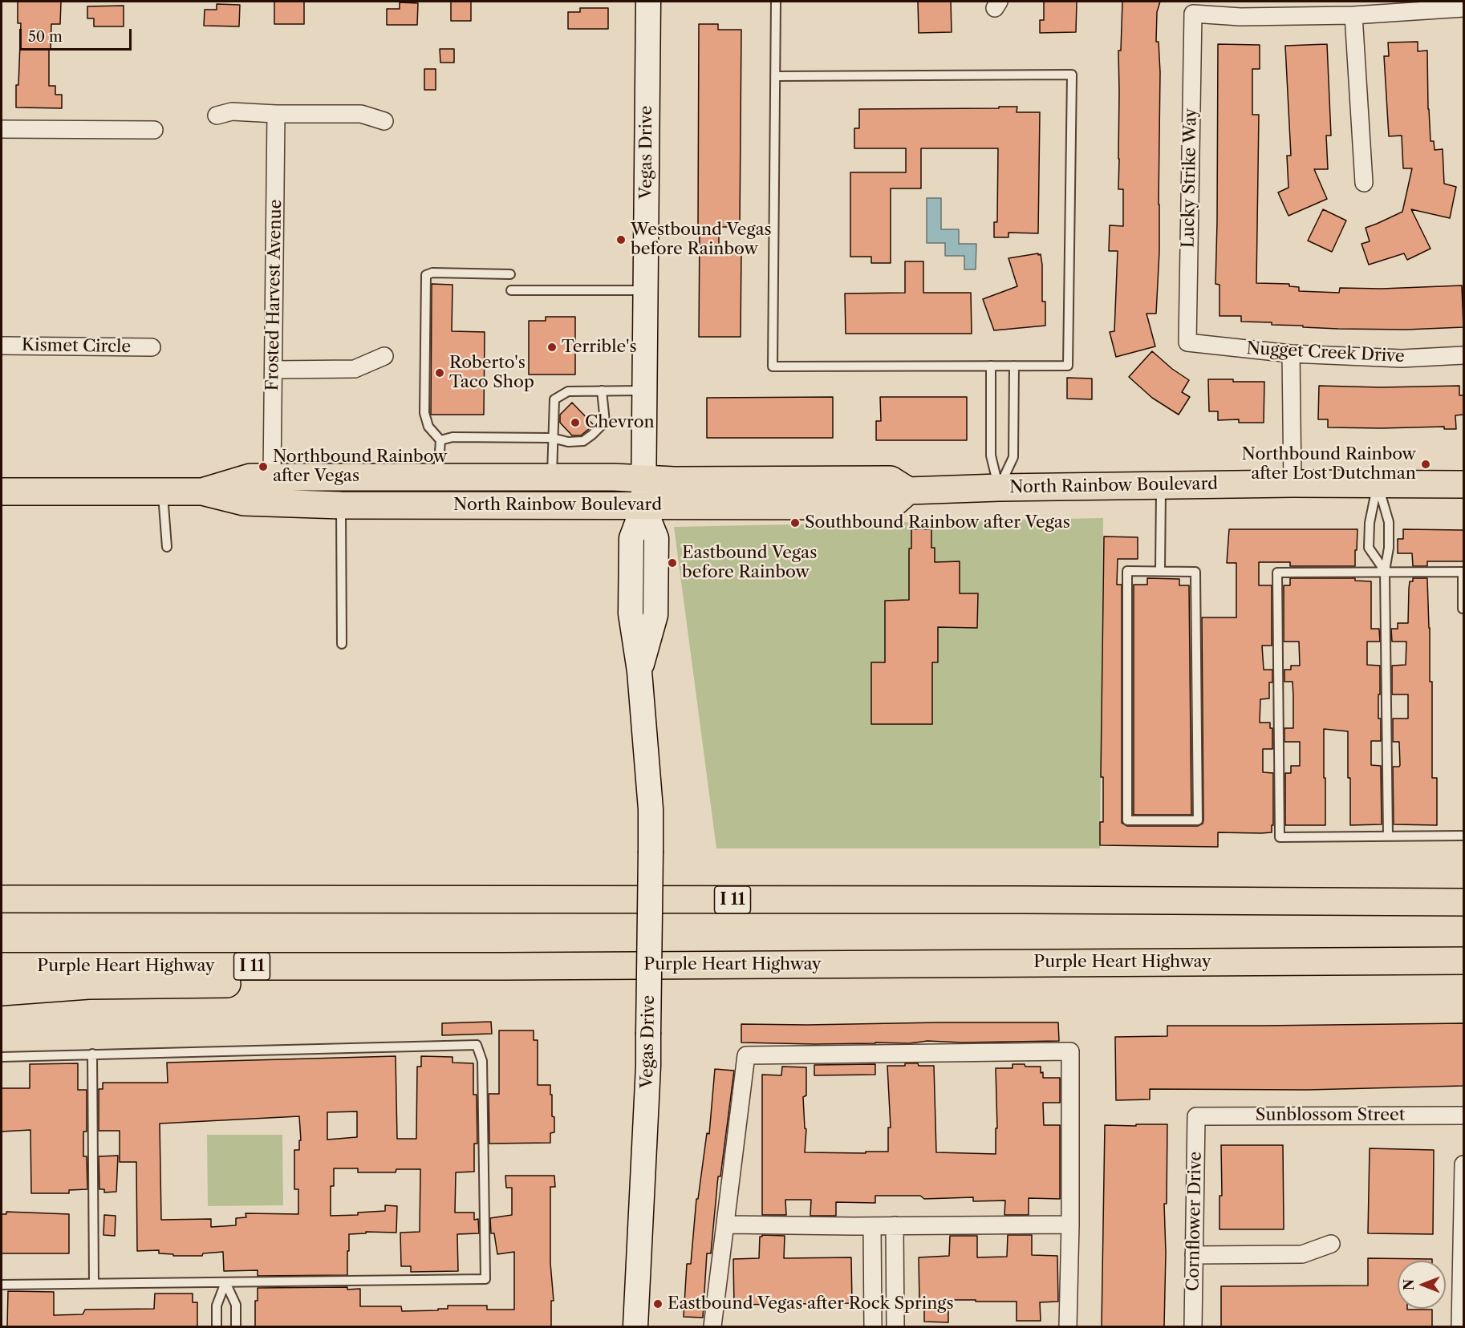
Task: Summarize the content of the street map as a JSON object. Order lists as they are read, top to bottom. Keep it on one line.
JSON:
{"streets":{"main road":["Vegas Drive","North Rainbow Boulevard","I 11","Purple Heart Highway"],"street":["Lucky Strike Way","Frosted Harvest Avenue","Kismet Circle","Nugget Creek Drive","Sunblossom Street","Cornflower Drive"]},"crossings":[["Vegas Drive","North Rainbow Boulevard"],["Lucky Strike Way","Nugget Creek Drive"],["Frosted Harvest Avenue","North Rainbow Boulevard"],["Sunblossom Street","Cornflower Drive"]],"places":["Westbound Vegas before Rainbow","Terrible's","Roberto's Taco Shop","Chevron","Northbound Rainbow after Lost Dutchman","Northbound Rainbow after Vegas","Southbound Rainbow after Vegas","Eastbound Vegas before Rainbow","Eastbound Vegas after Rock Springs"],"scale_bar":"50 m","north":"left"}
